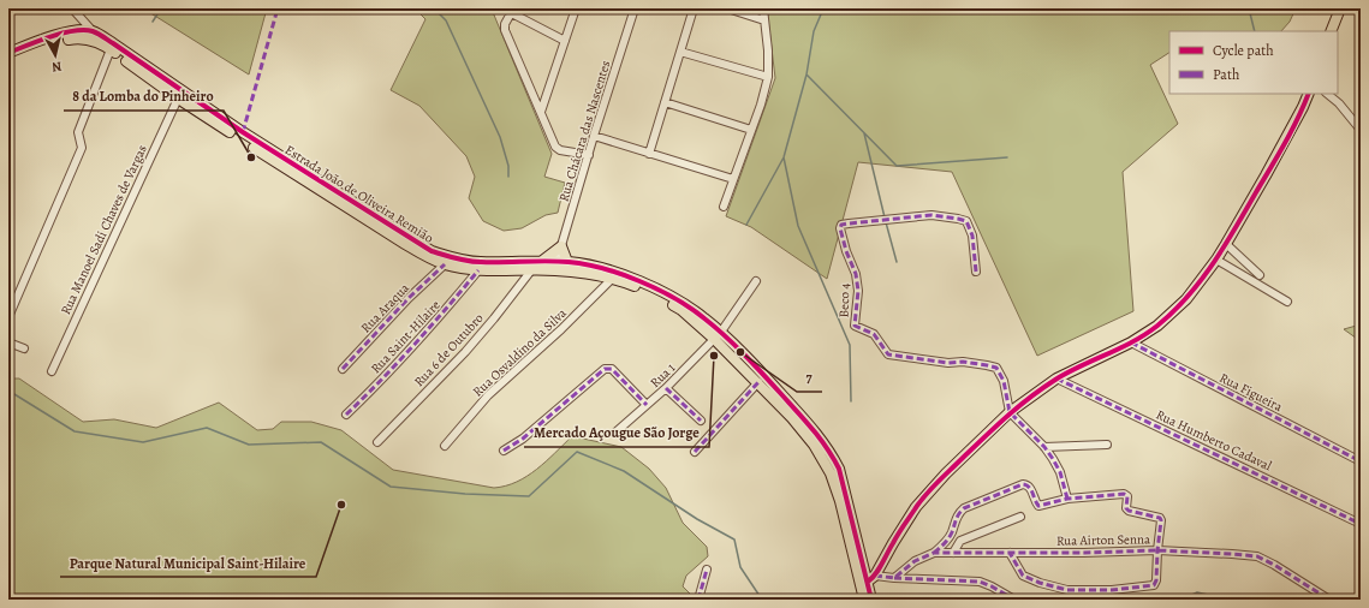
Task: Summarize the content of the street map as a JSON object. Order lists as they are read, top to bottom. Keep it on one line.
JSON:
{"streets":{"main road":["Estrada João de Oliveira Remião"],"street":["Rua Chácara das Nascentes","Rua Manoel Sadi Chaves de Vargas","Beco 4","Rua Araqua","Rua Saint-Hilaire","Rua 6 de Outubro","Rua Osvaldino da Silva","Rua 1","Rua Figueira","Rua Humberto Cadaval","Rua Airton Senna"]},"crossings":[["Rua Chácara das Nascentes","Estrada João de Oliveira Remião"],["Estrada João de Oliveira Remião","Rua Manoel Sadi Chaves de Vargas"],["Estrada João de Oliveira Remião","Rua Araqua"],["Estrada João de Oliveira Remião","Rua Saint-Hilaire"],["Estrada João de Oliveira Remião","Rua 6 de Outubro"],["Estrada João de Oliveira Remião","Rua Osvaldino da Silva"],["Estrada João de Oliveira Remião","Rua 1"]],"places":["8 da Lomba do Pinheiro","7","Mercado Açougue São Jorge","Parque Natural Municipal Saint-Hilaire"],"legend":["Cycle path","Path"],"north":"bottom"}
